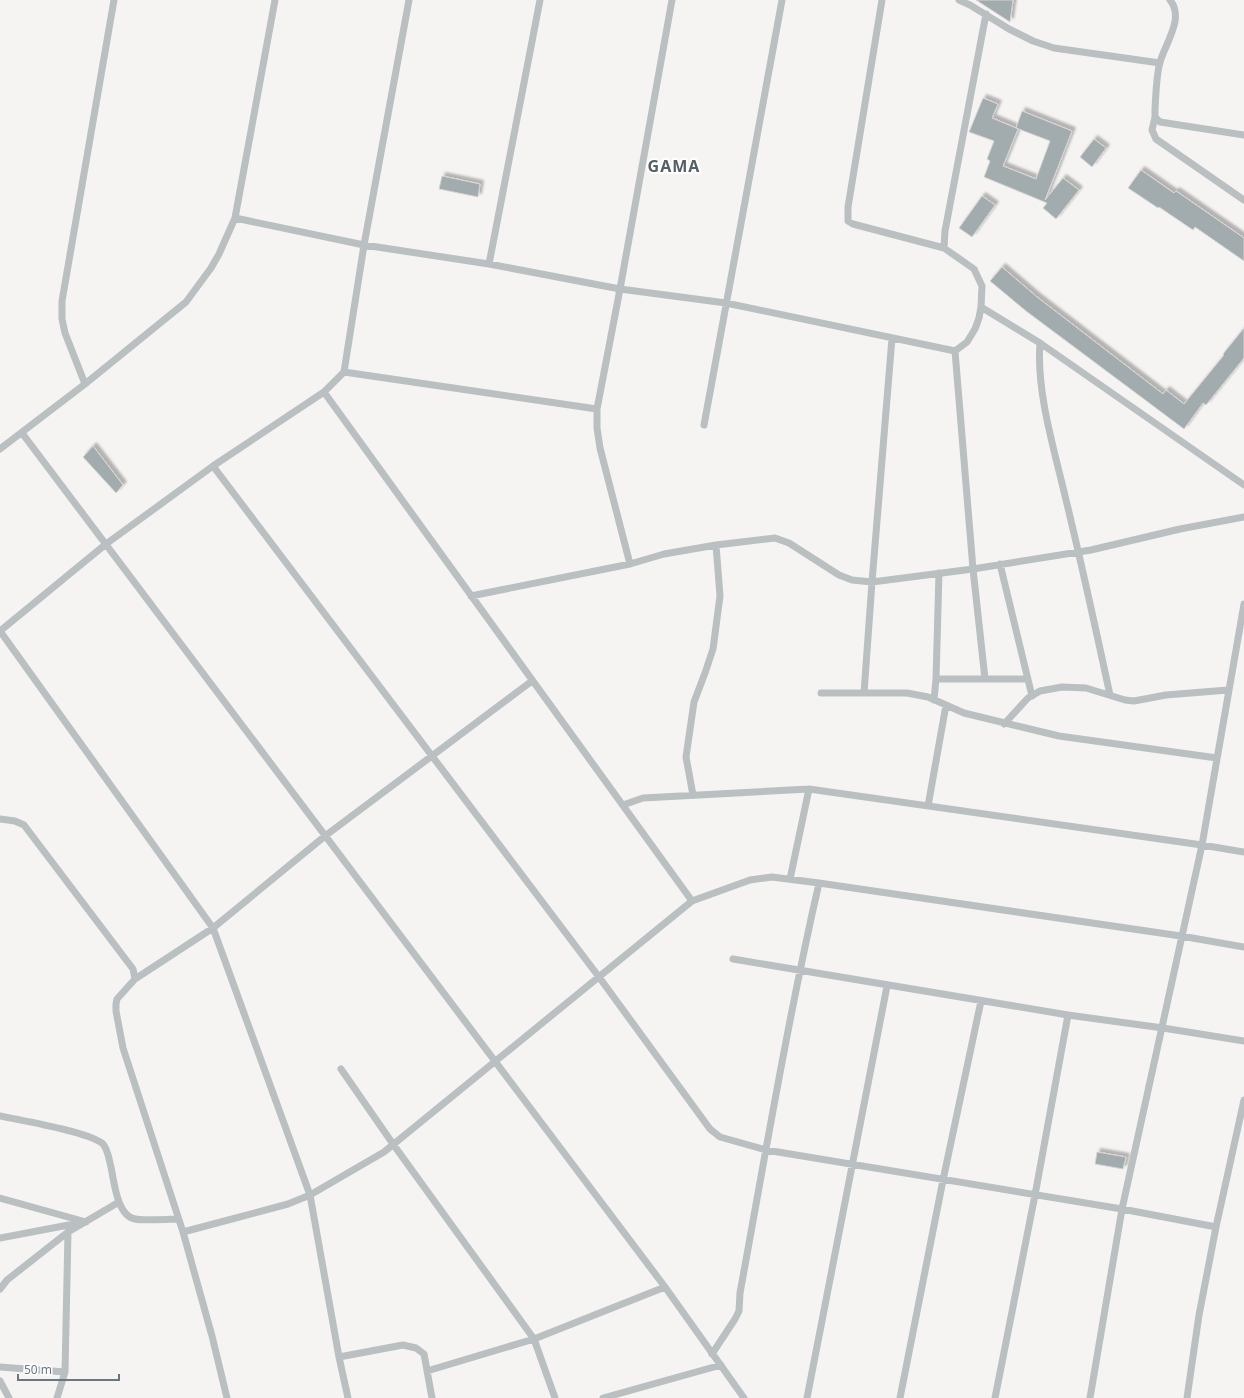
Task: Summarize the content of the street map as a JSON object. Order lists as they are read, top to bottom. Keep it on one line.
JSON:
{"districts":["GAMA"],"scale_bar":"50 m"}
